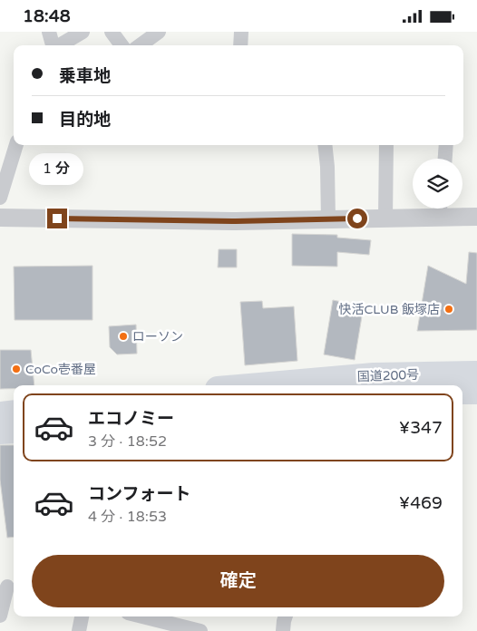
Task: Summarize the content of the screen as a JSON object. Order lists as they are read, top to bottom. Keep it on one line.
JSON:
{"streets":{"highway":["国道200号"]},"places":["快活CLUB 飯塚店","ローソン","CoCo壱番屋"],"page":{"status":"18:48","banner":["乗車地","目的地"],"bubble":"1 分","list":[{"name":"エコノミー","note":"3 分 · 18:52","value":"¥347"},{"name":"コンフォート","note":"4 分 · 18:53","value":"¥469"}],"buttons":"確定"}}
